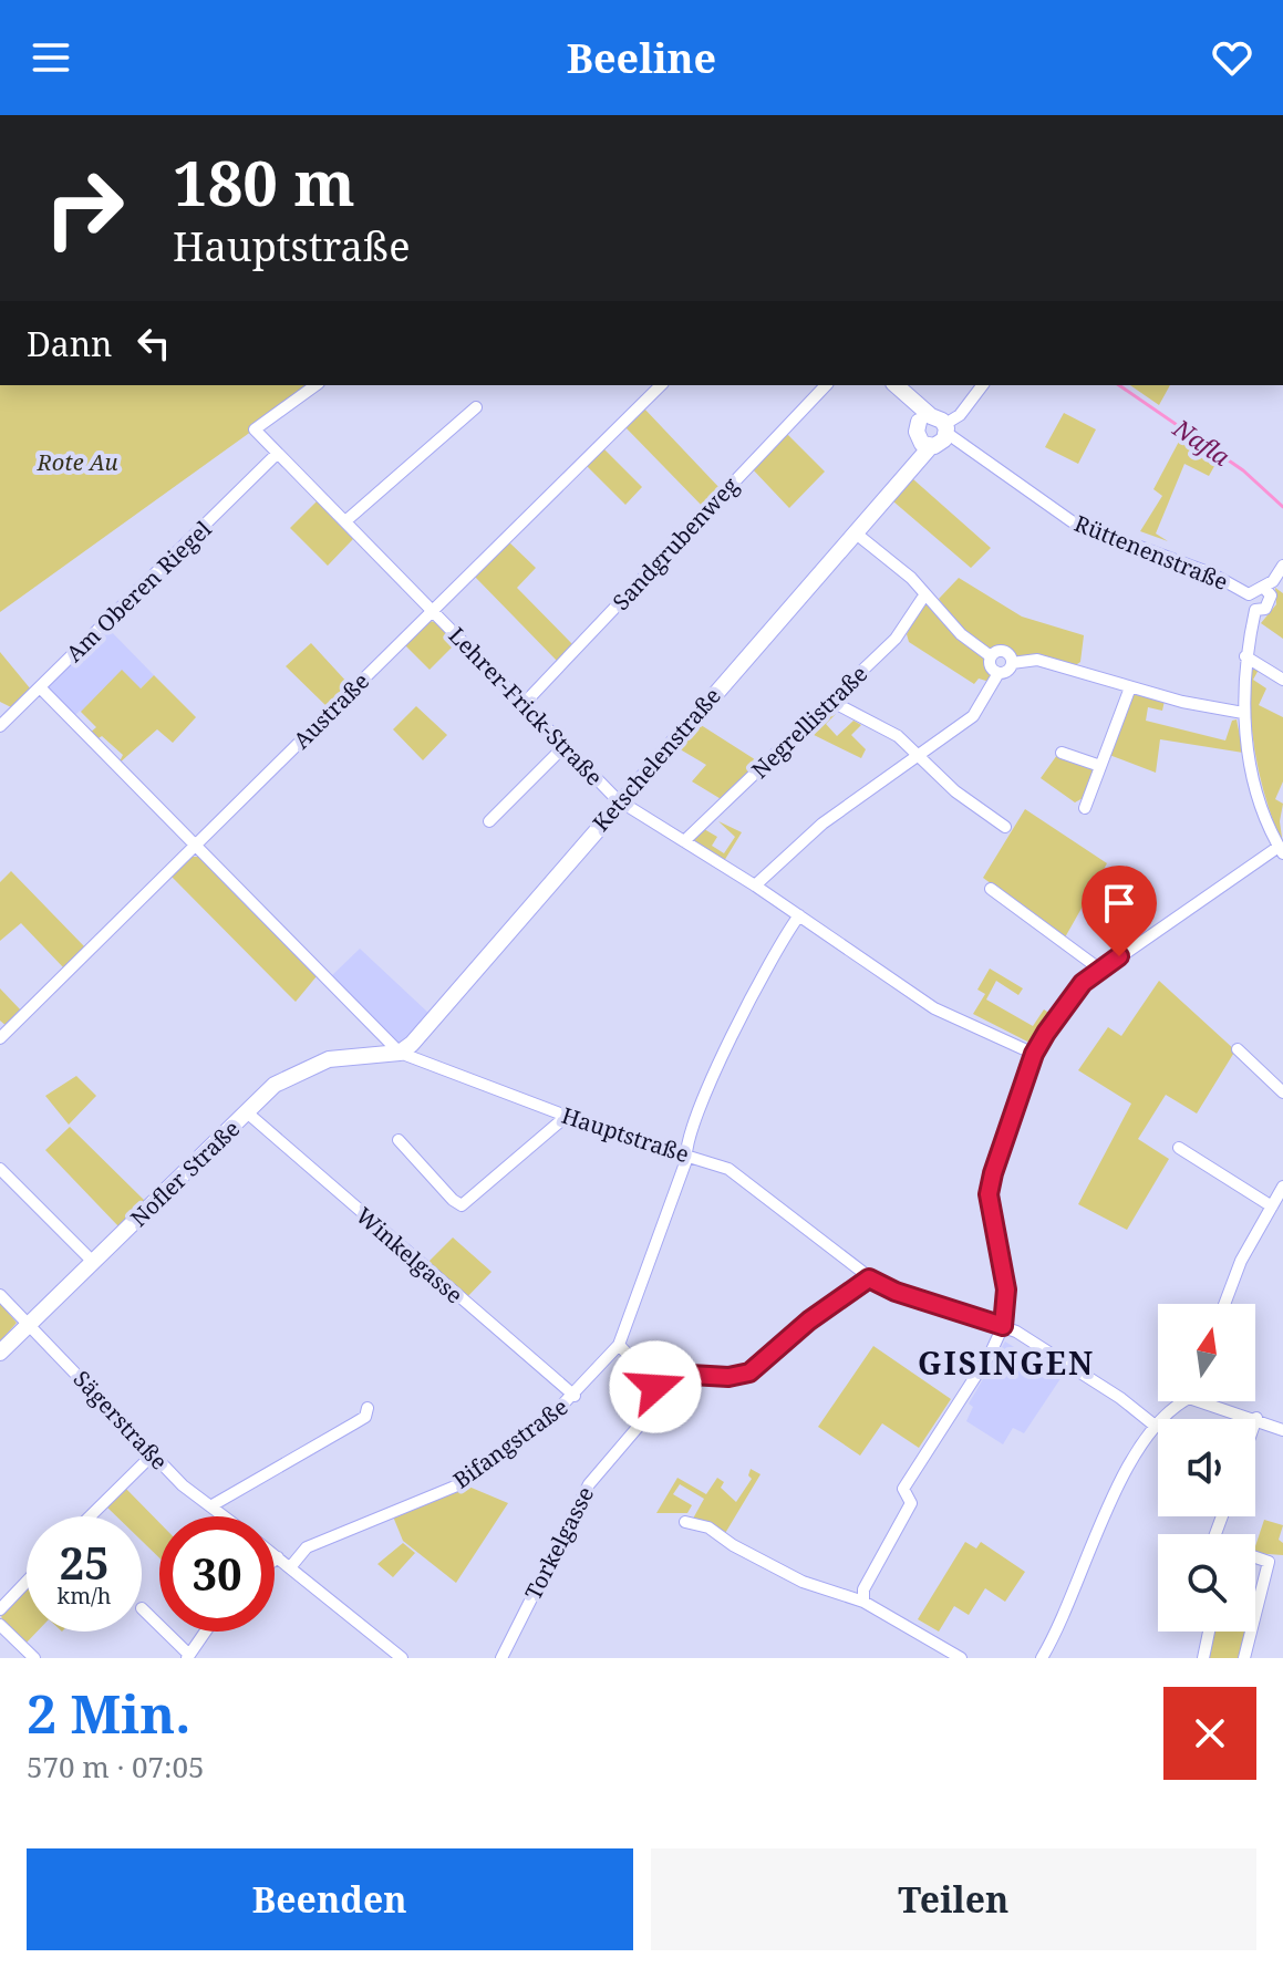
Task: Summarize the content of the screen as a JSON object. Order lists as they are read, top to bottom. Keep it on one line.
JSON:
{"streets":{"main road":["Ketschelenstraße","Nofler Straße"],"street":["Sandgrubenweg","Rüttenenstraße","Am Oberen Riegel","Lehrer-Frick-Straße","Austraße","Negrellistraße","Hauptstraße","Winkelgasse","Sägerstraße","Bifangstraße","Torkelgasse"]},"crossings":[["Sandgrubenweg","Lehrer-Frick-Straße"],["Rüttenenstraße","Ketschelenstraße"],["Am Oberen Riegel","Lehrer-Frick-Straße"],["Am Oberen Riegel","Hauptstraße"],["Lehrer-Frick-Straße","Austraße"],["Lehrer-Frick-Straße","Negrellistraße"],["Lehrer-Frick-Straße","Ketschelenstraße"],["Austraße","Hauptstraße"],["Ketschelenstraße","Hauptstraße"],["Ketschelenstraße","Nofler Straße"],["Hauptstraße","Nofler Straße"],["Nofler Straße","Winkelgasse"],["Nofler Straße","Sägerstraße"],["Winkelgasse","Bifangstraße"],["Sägerstraße","Bifangstraße"]],"districts":["GISINGEN"],"water":["Nafla"],"parks":["Rote Au"],"north":"top","page":{"header":"Beeline","turn":["180 m","Hauptstraße"],"then":"Dann","speed":"25 km/h","limit":"30","heading":["2 Min.","570 m · 07:05"],"buttons":["Beenden","Teilen"]}}
